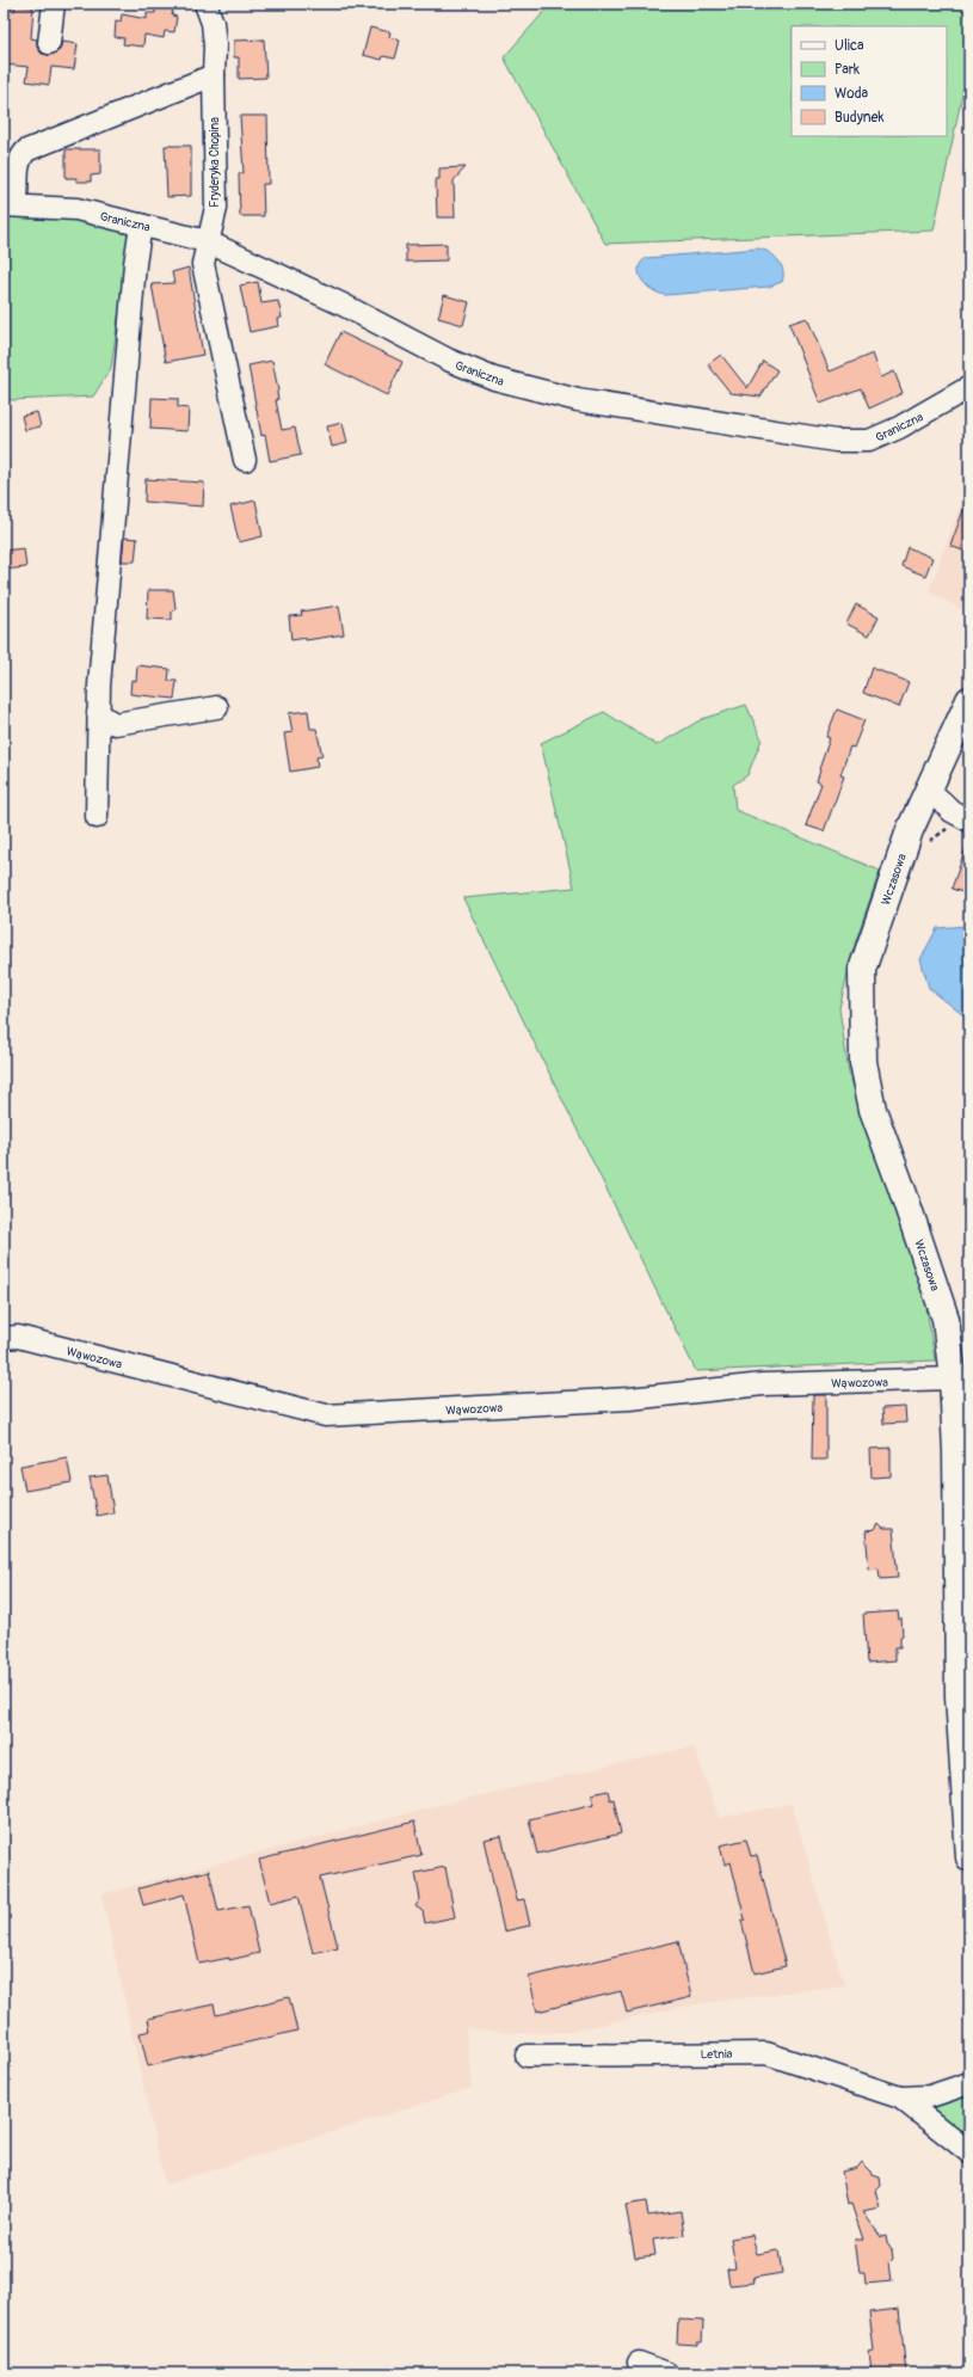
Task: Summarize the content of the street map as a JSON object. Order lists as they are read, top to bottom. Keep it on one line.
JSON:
{"streets":{"street":["Fryderyka Chopina","Graniczna","Wczasowa","Wąwozowa","Letnia"]},"crossings":[["Fryderyka Chopina","Graniczna"],["Wczasowa","Wąwozowa"]],"legend":["Ulica","Park","Woda","Budynek"]}
